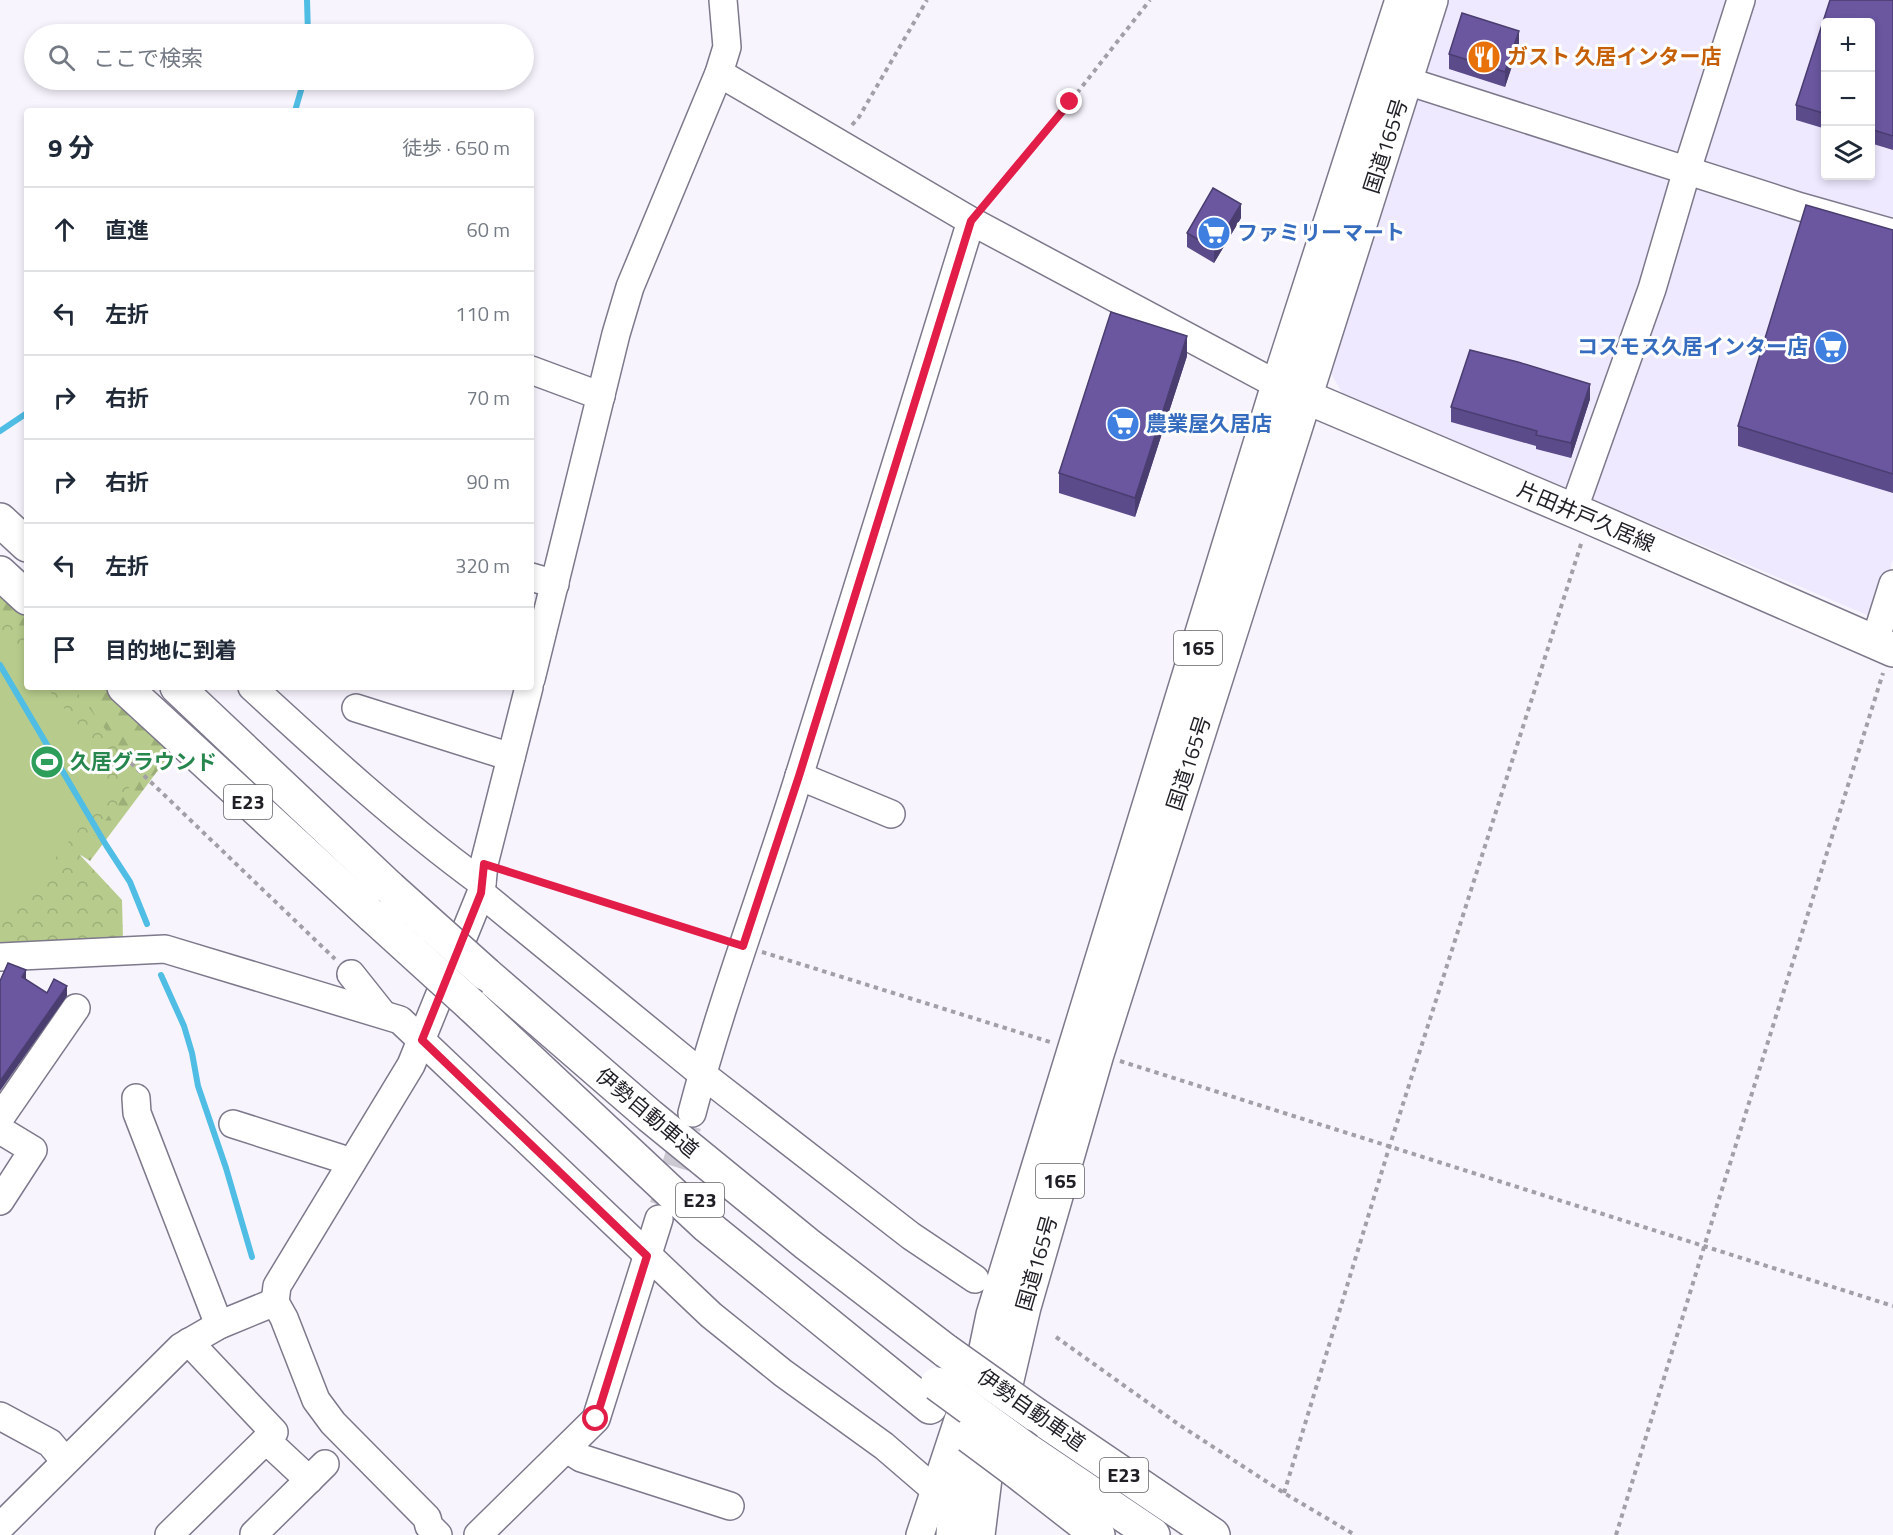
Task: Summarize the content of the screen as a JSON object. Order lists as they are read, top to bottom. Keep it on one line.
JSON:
{"streets":{"main road":["国道165号","片田井戸久居線","165","E23","伊勢自動車道"]},"crossings":[["国道165号","片田井戸久居線"]],"places":{"restaurant":["ガスト 久居インター店"],"supermarket":["ファミリーマート","コスモス久居インター店","農業屋久居店"],"sports":["久居グラウンド"]},"page":{"map_buttons":["+","−"],"search":"ここで検索","heading":["9 分","徒歩 · 650 m"],"list":[["直進","60 m"],["左折","110 m"],["右折","70 m"],["右折","90 m"],["左折","320 m"],"目的地に到着"]}}
